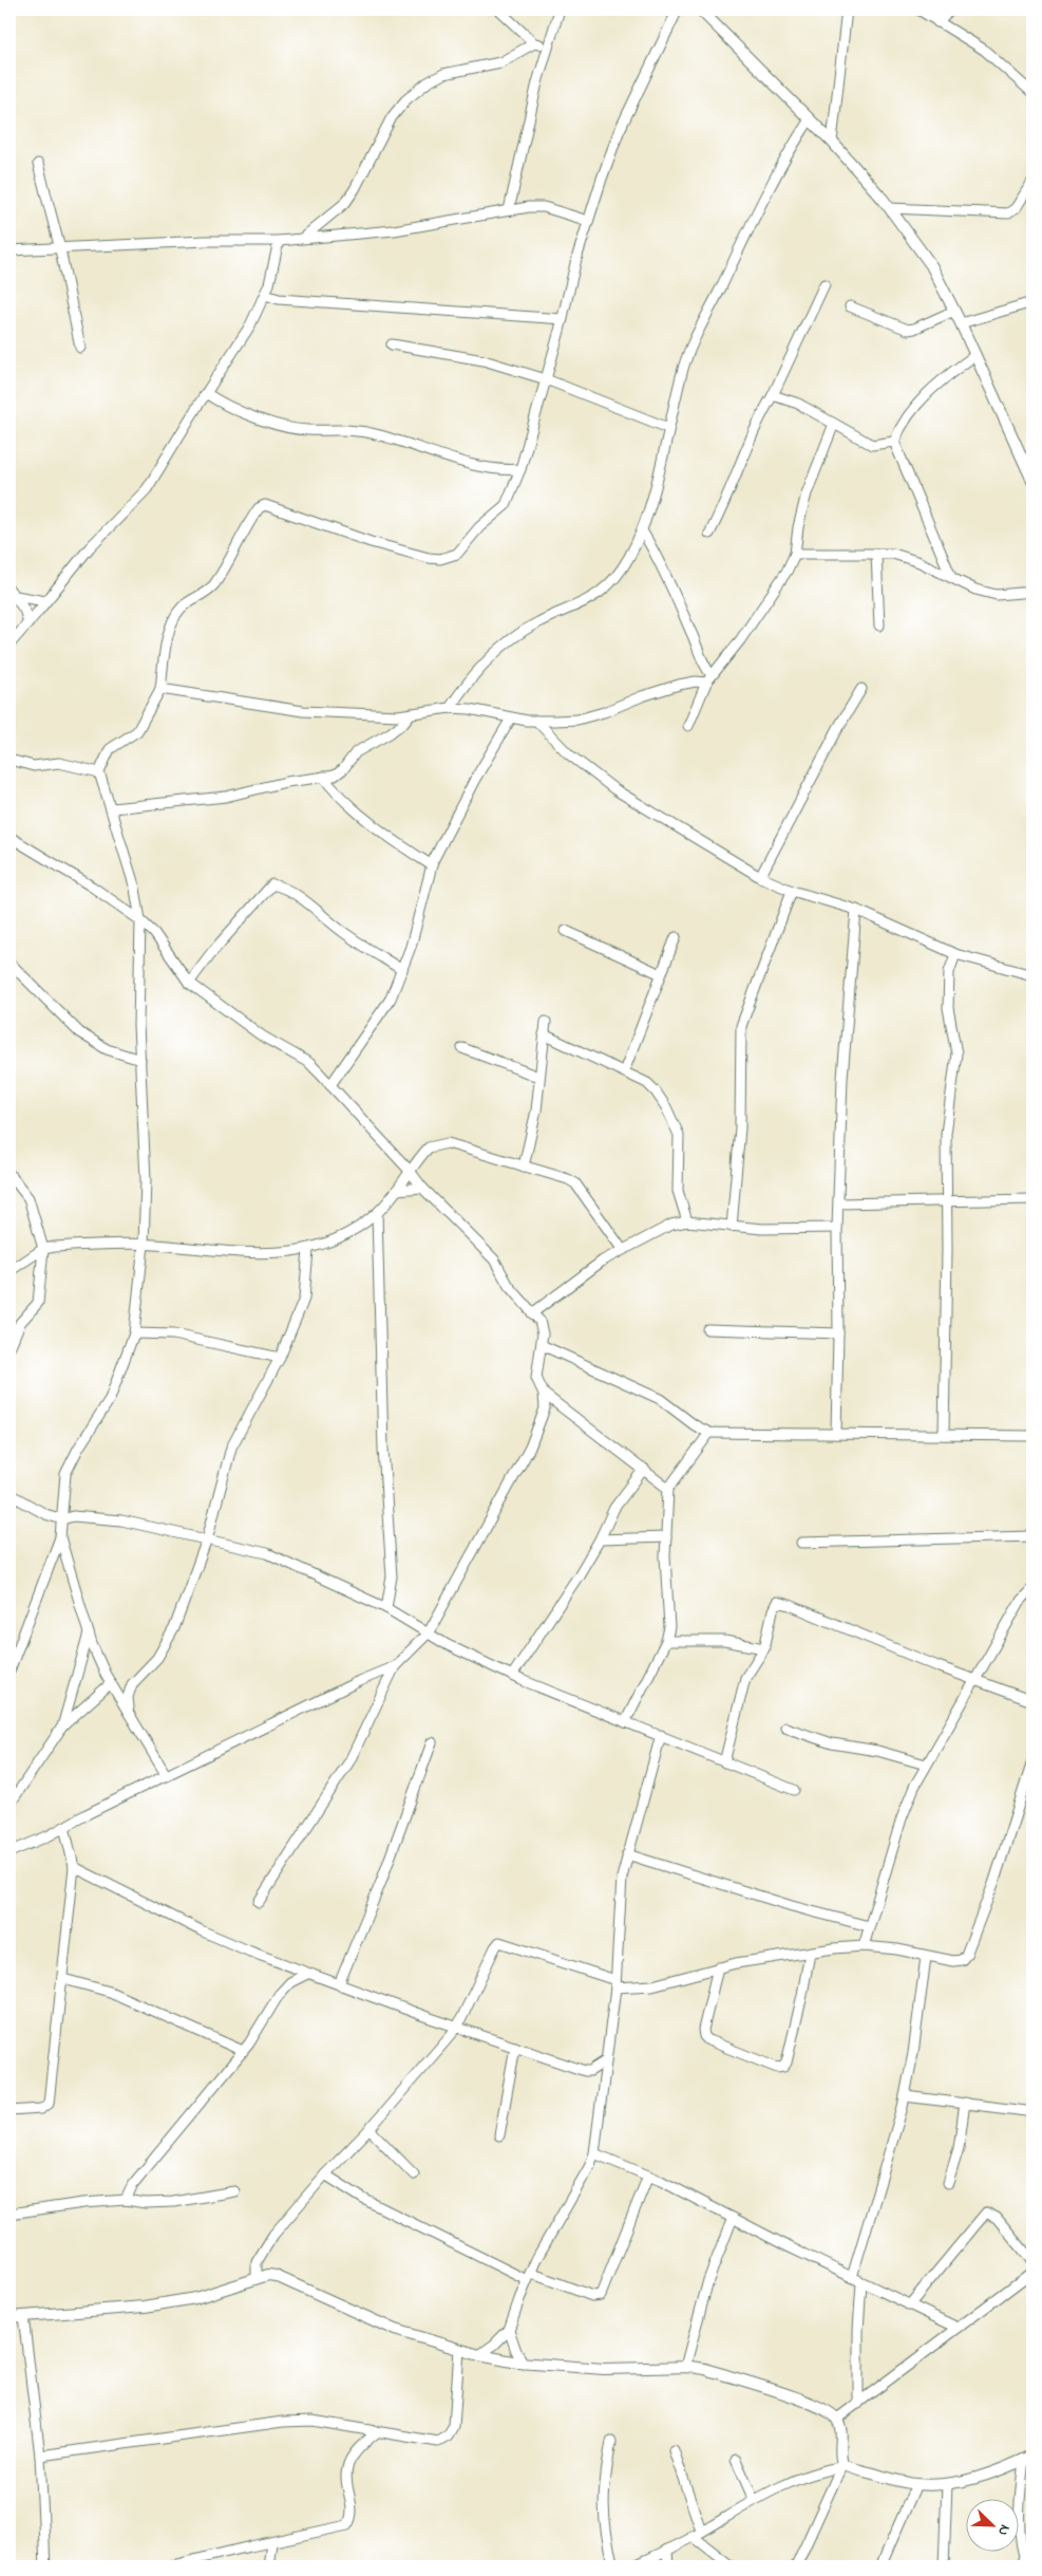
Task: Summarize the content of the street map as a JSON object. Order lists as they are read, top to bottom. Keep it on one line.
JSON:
{"north":"bottom right"}
